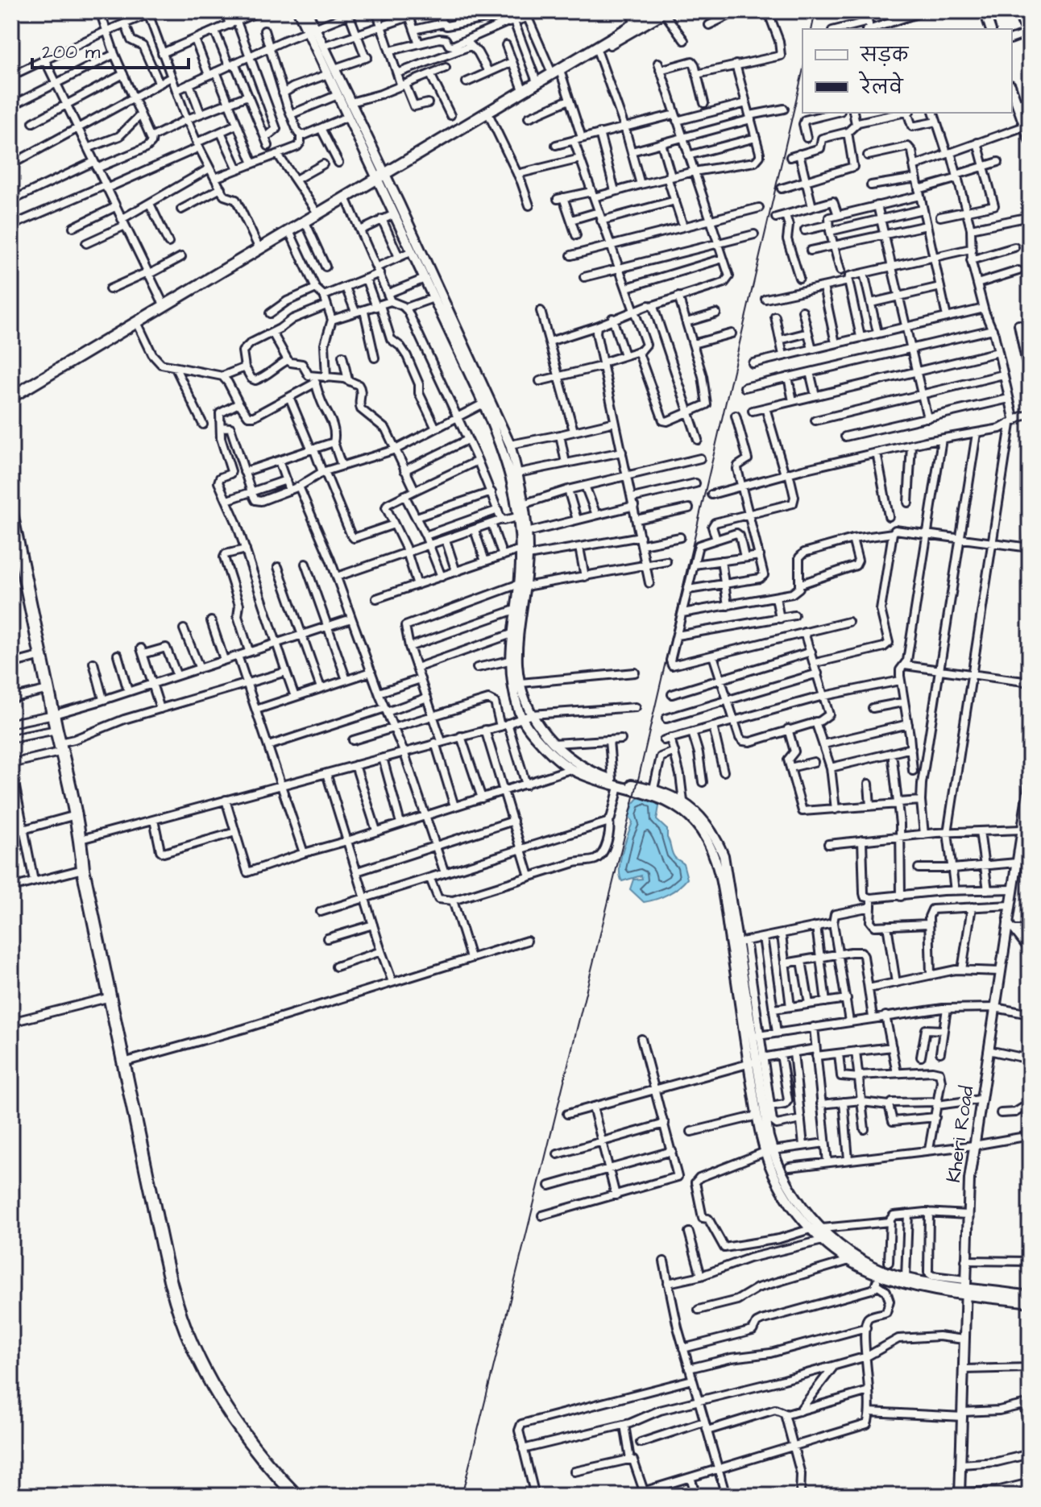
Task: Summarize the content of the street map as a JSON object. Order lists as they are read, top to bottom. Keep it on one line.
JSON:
{"streets":{"street":["Kheri Road"]},"legend":["सड़क","रेलवे"],"scale_bar":"200 m"}
